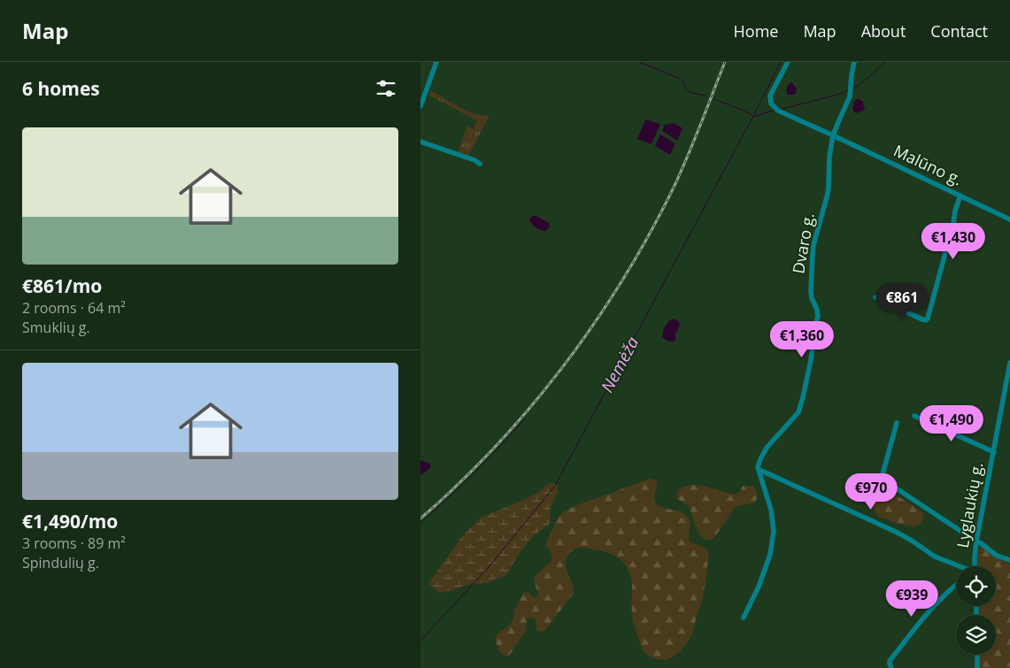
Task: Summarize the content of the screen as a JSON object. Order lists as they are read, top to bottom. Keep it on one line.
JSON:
{"streets":{"street":["Malūno g.","Dvaro g.","Lyglaukių g."]},"crossings":[["Malūno g.","Dvaro g."]],"water":["Nemėža"],"page":{"header":"Map","nav":["Home","Map","About","Contact"],"heading":"6 homes","list":[{"name":"€861/mo","note":"2 rooms · 64 m² · Smuklių g."},{"name":"€1,490/mo","note":"3 rooms · 89 m² · Spindulių g."}],"price":["€1,430","€861","€1,360","€1,490","€970","€939"]}}
